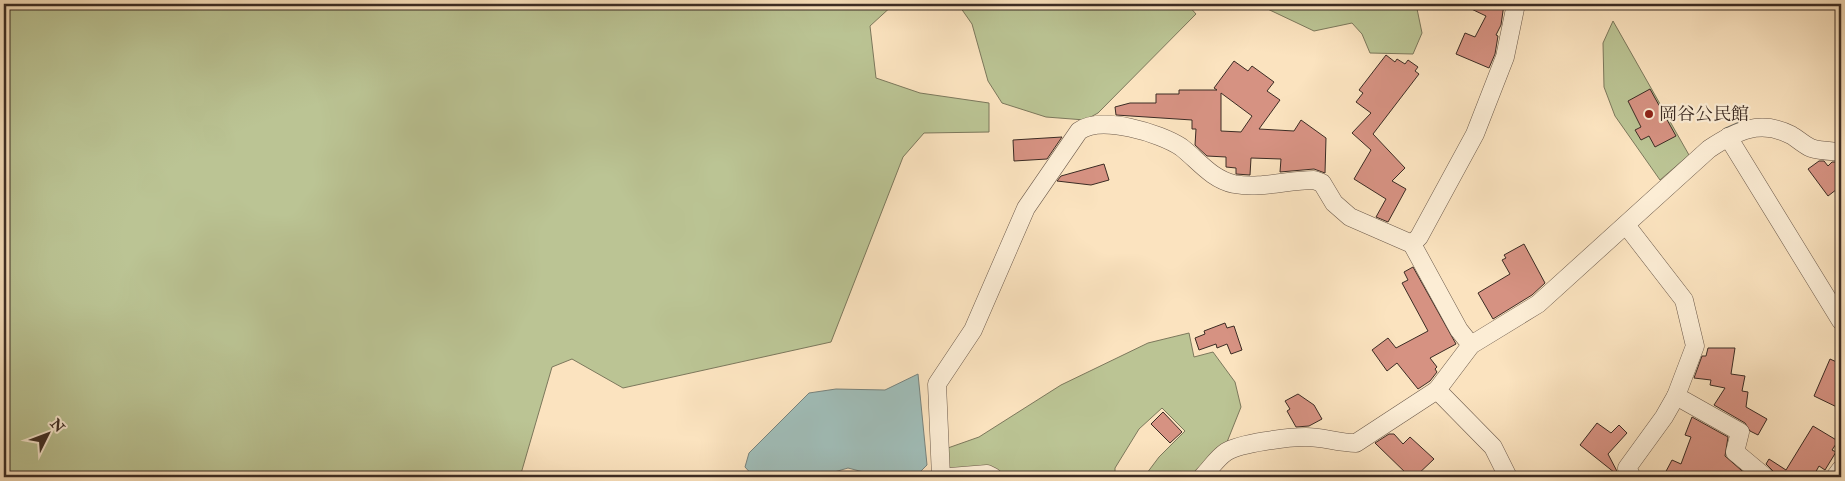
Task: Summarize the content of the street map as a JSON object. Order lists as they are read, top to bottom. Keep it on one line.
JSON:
{"places":["岡谷公民館"],"north":"top right"}
